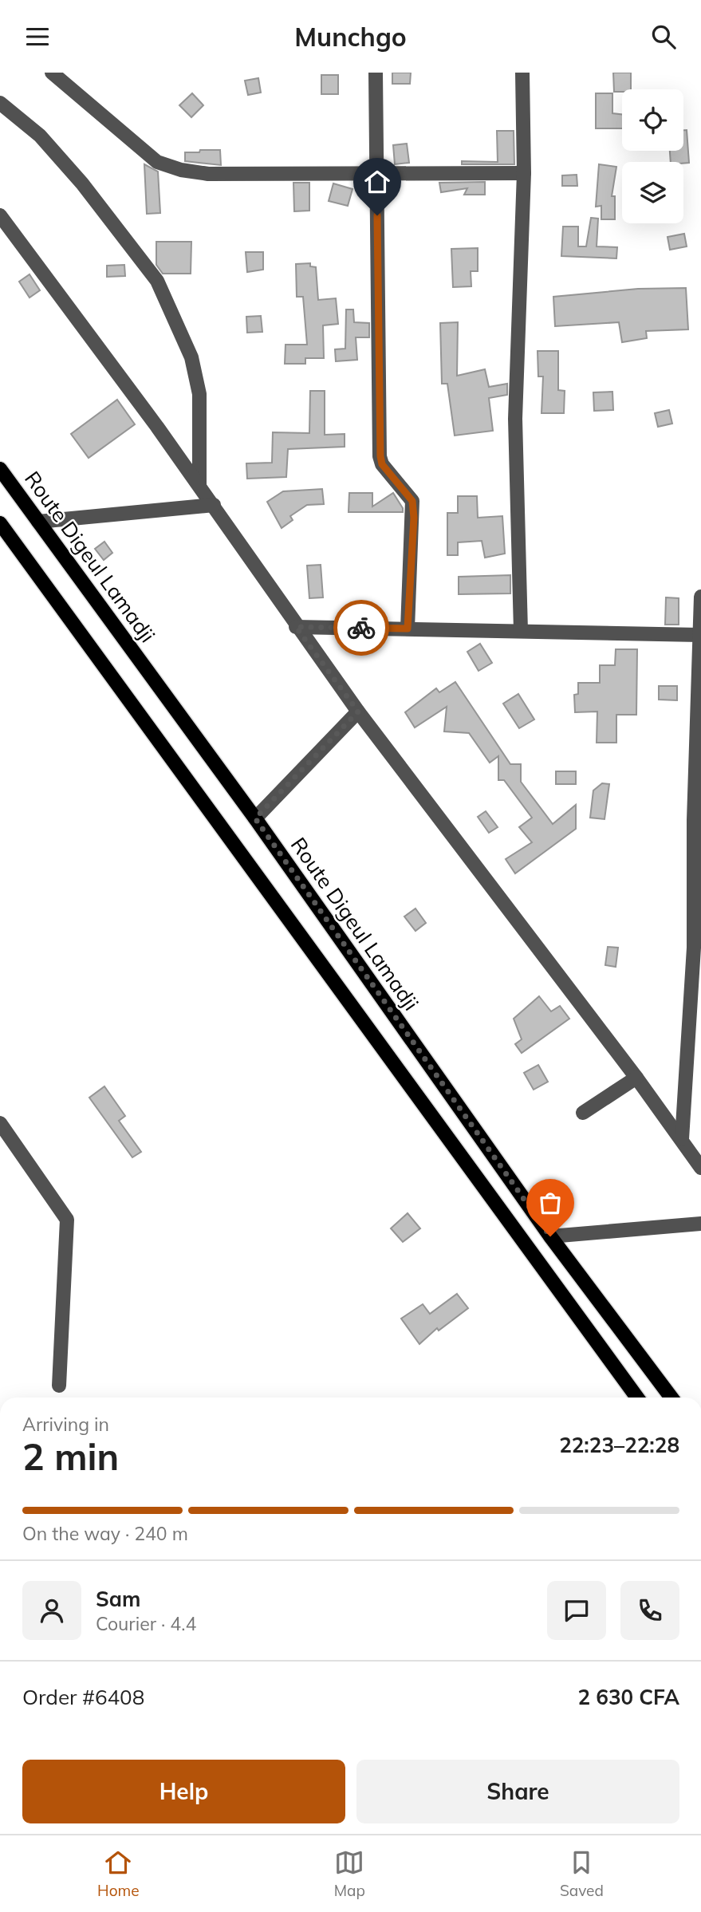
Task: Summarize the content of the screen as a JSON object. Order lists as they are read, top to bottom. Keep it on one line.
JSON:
{"streets":{"main road":["Route Digeul Lamadji"]},"page":{"header":"Munchgo","heading":["2 min","Arriving in","22:23–22:28"],"panel":["Sam","Courier · 4.4","Order #6408","2 630 CFA"],"bar":"On the way · 240 m","buttons":["Help","Share"],"tabs":["Home","Map","Saved"]}}
